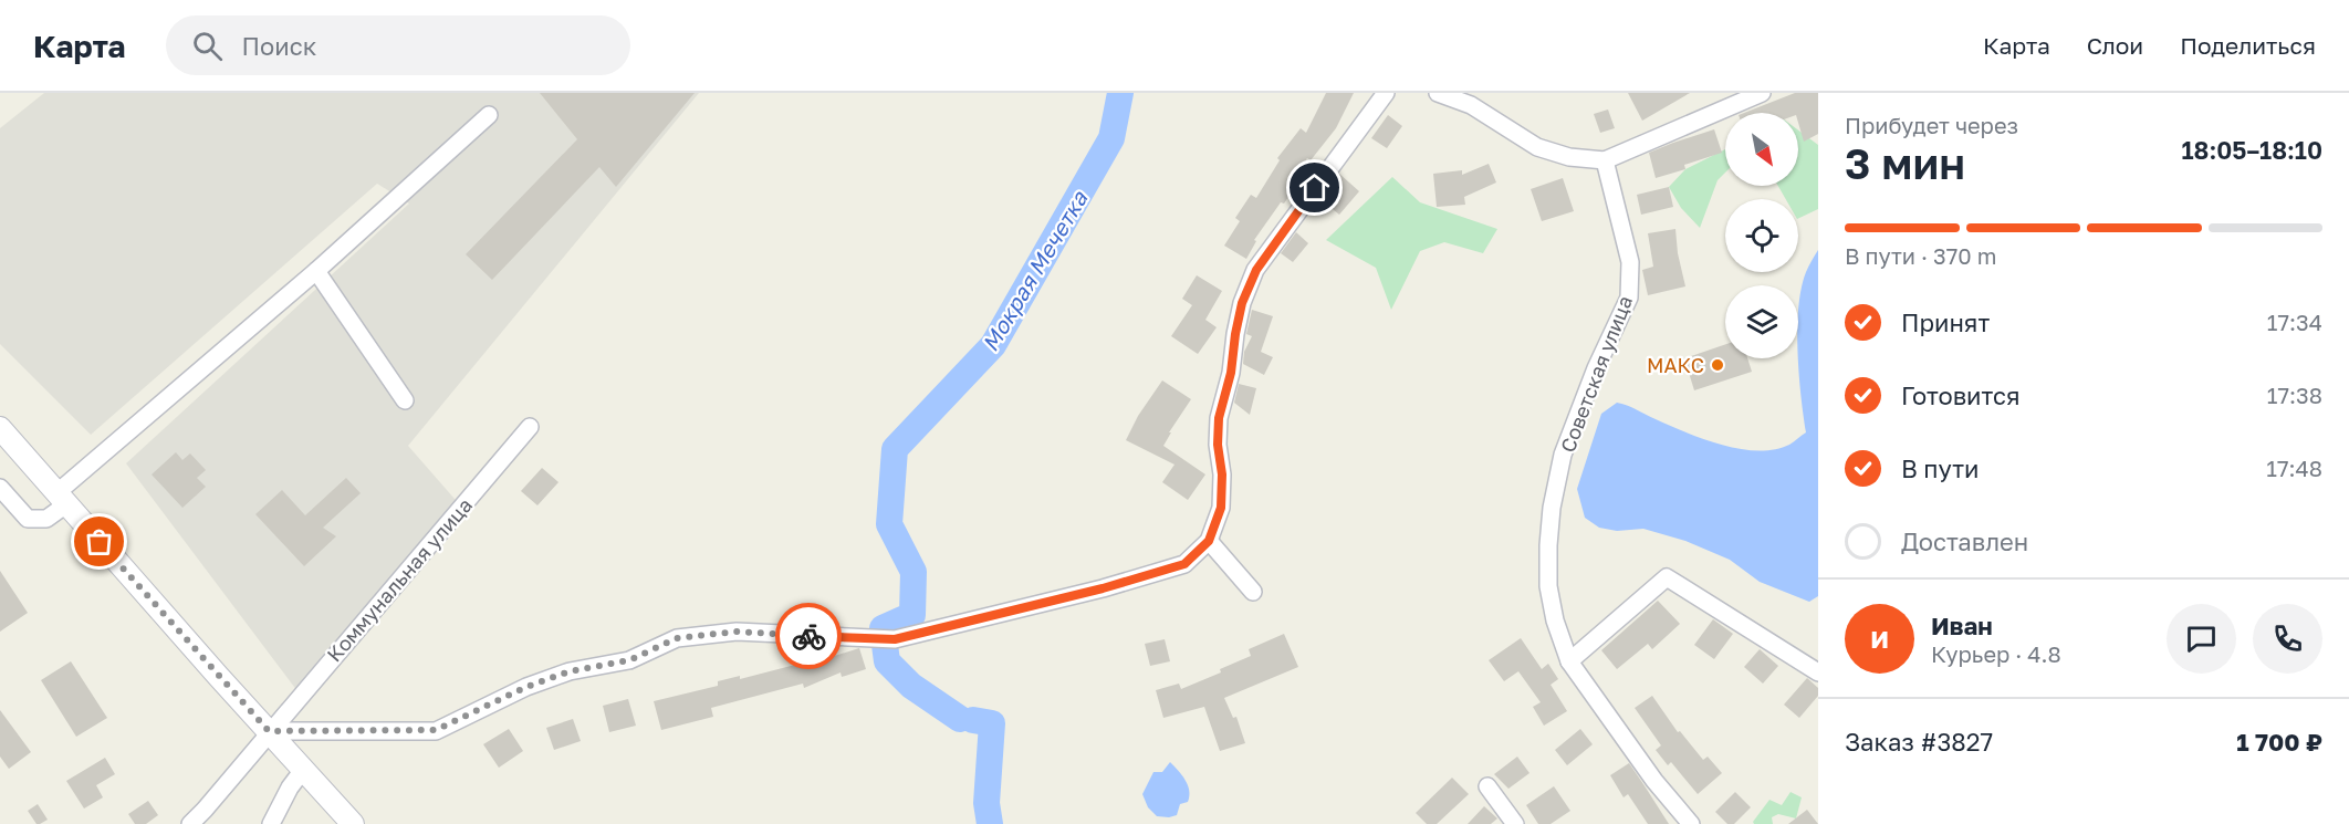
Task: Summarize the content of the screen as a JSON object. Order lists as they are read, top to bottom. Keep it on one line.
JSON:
{"streets":{"street":["Советская улица","Коммунальная улица"]},"water":["Мокрая Мечетка"],"places":["МАКС"],"north":"bottom right","page":{"header":"Карта","search":"Поиск","nav":["Карта","Слои","Поделиться"],"heading":["3 мин","Прибудет через","18:05–18:10"],"panel":["Иван","Курьер · 4.8","Заказ #3827","1 700 ₽"],"bar":"В пути · 370 m","list":[["Принят","17:34"],["Готовится","17:38"],["В пути","17:48"],"Доставлен"],"round":"И"}}
